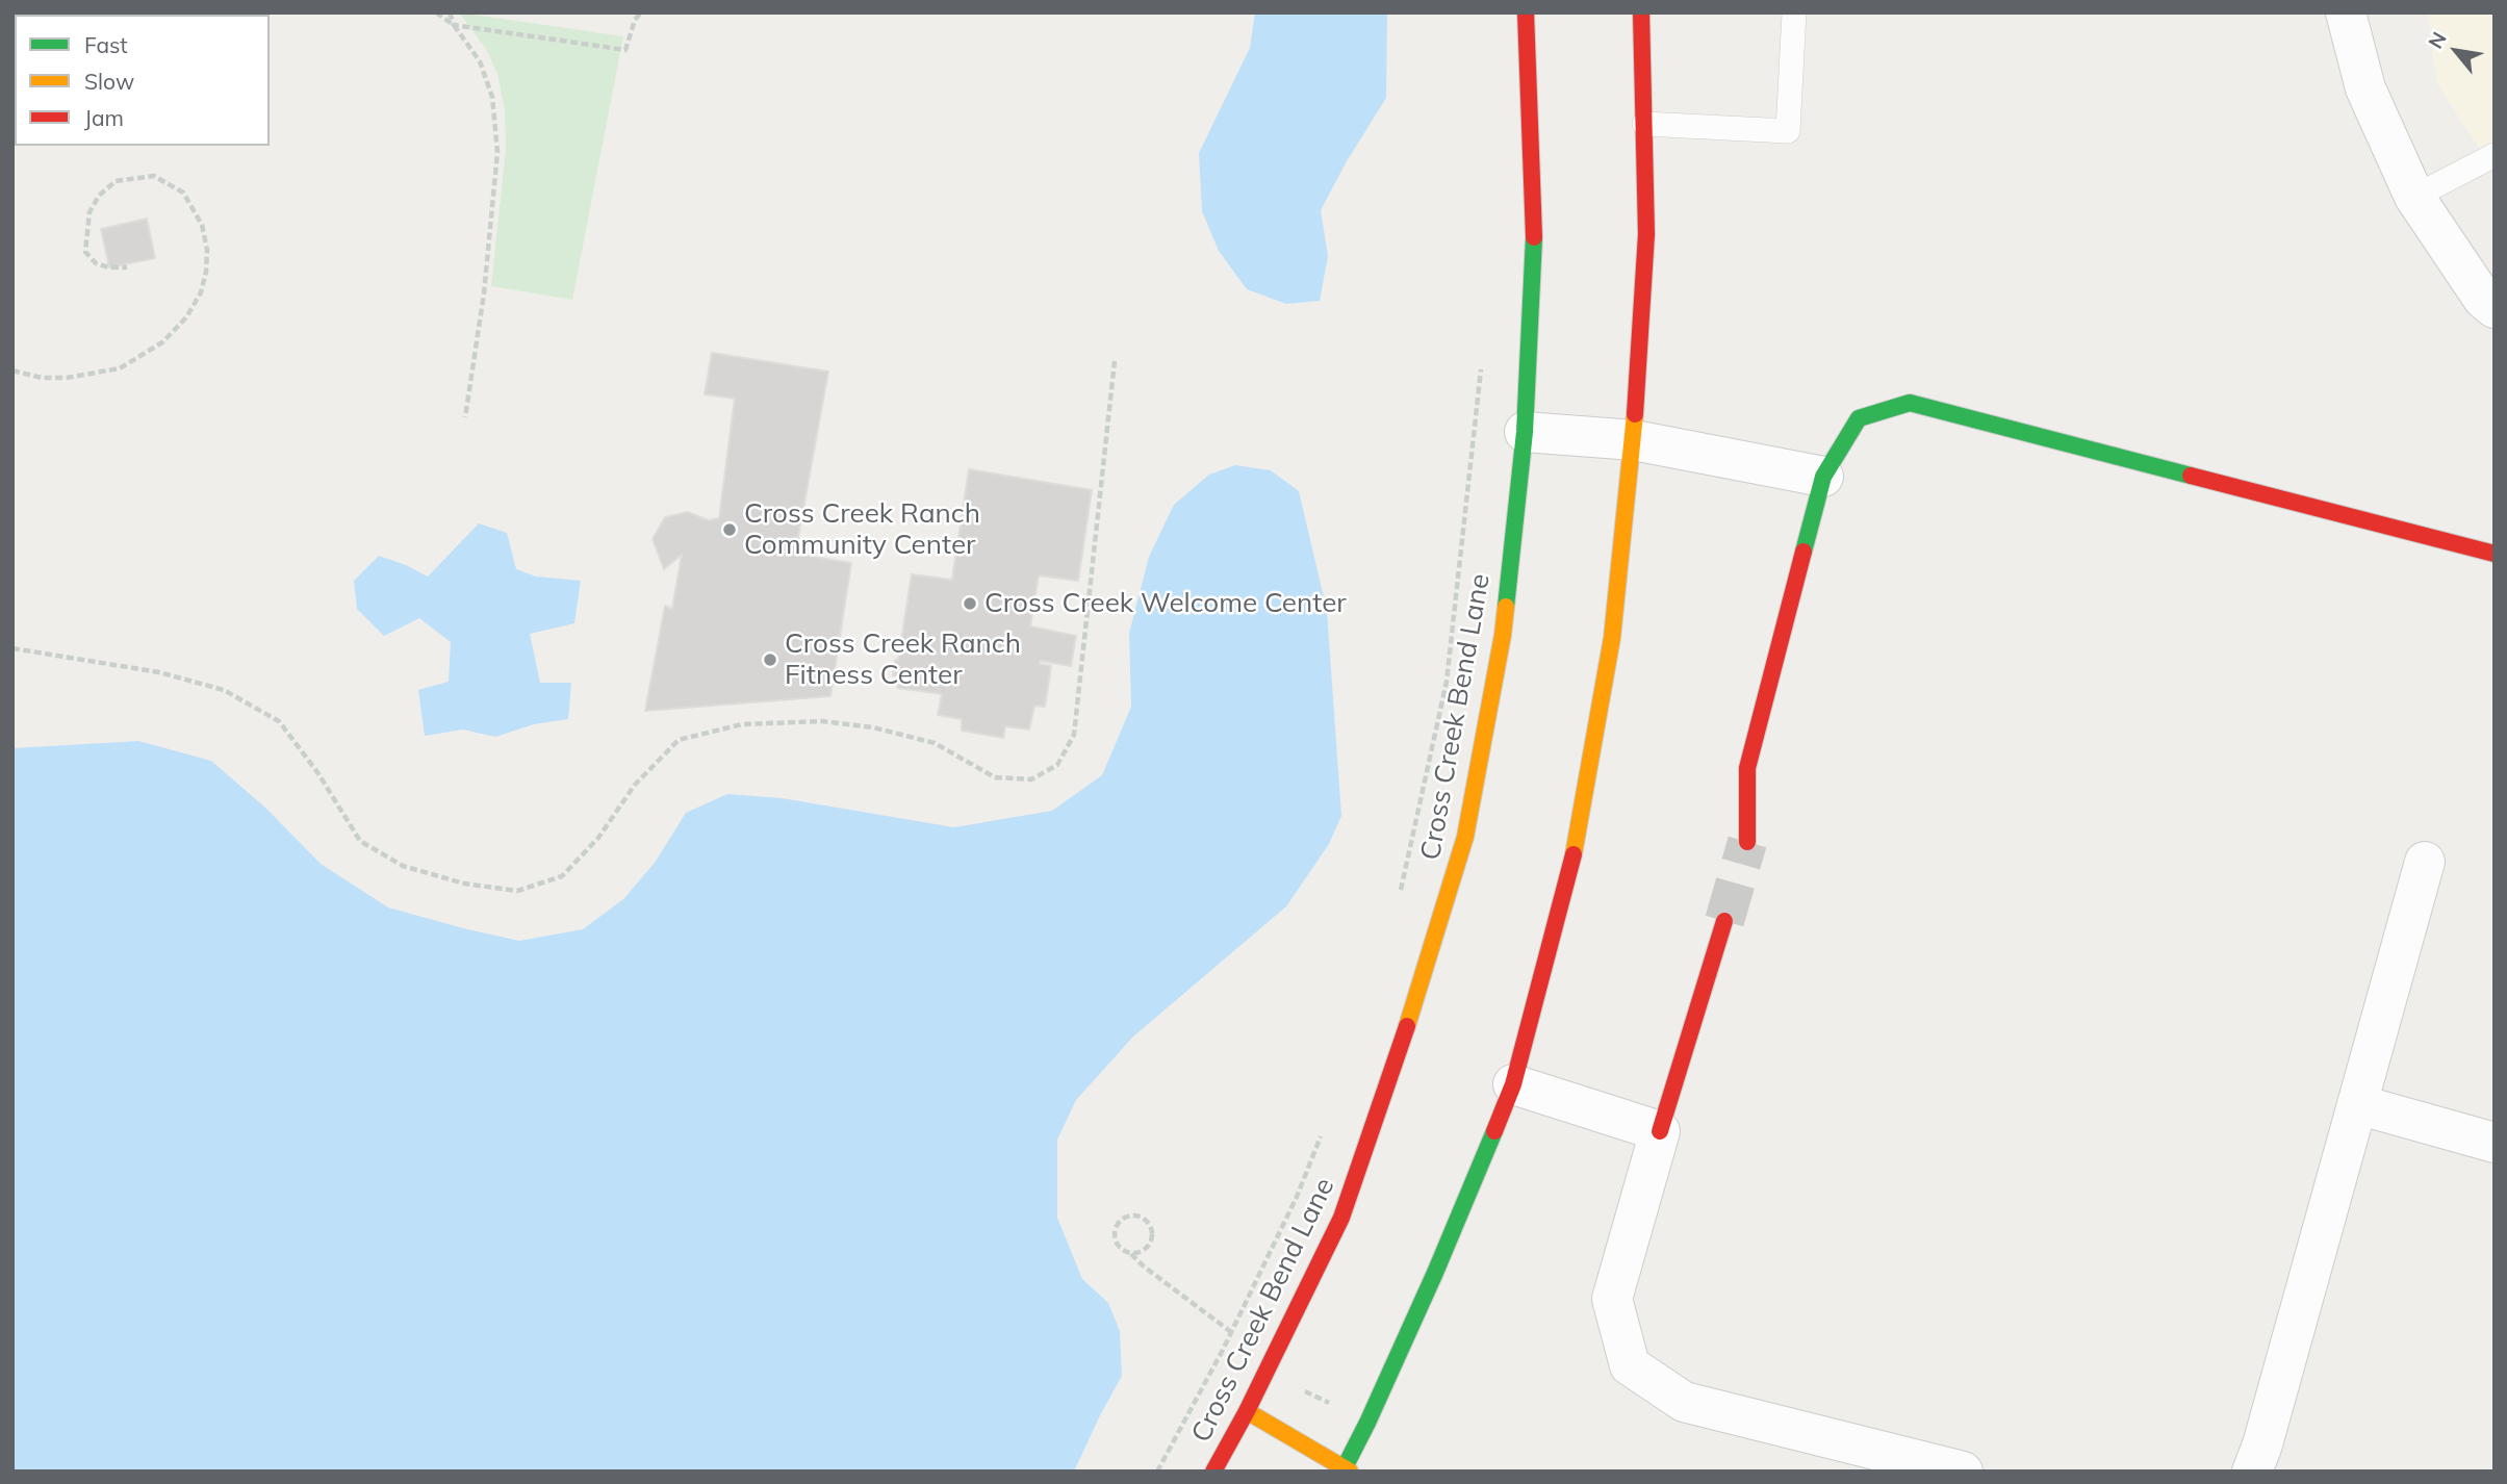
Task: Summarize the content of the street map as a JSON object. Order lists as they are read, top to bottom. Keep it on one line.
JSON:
{"streets":{"main road":["Cross Creek Bend Lane"]},"places":["Cross Creek Ranch Community Center","Cross Creek Welcome Center","Cross Creek Ranch Fitness Center"],"legend":["Fast","Slow","Jam"],"north":"top left"}
